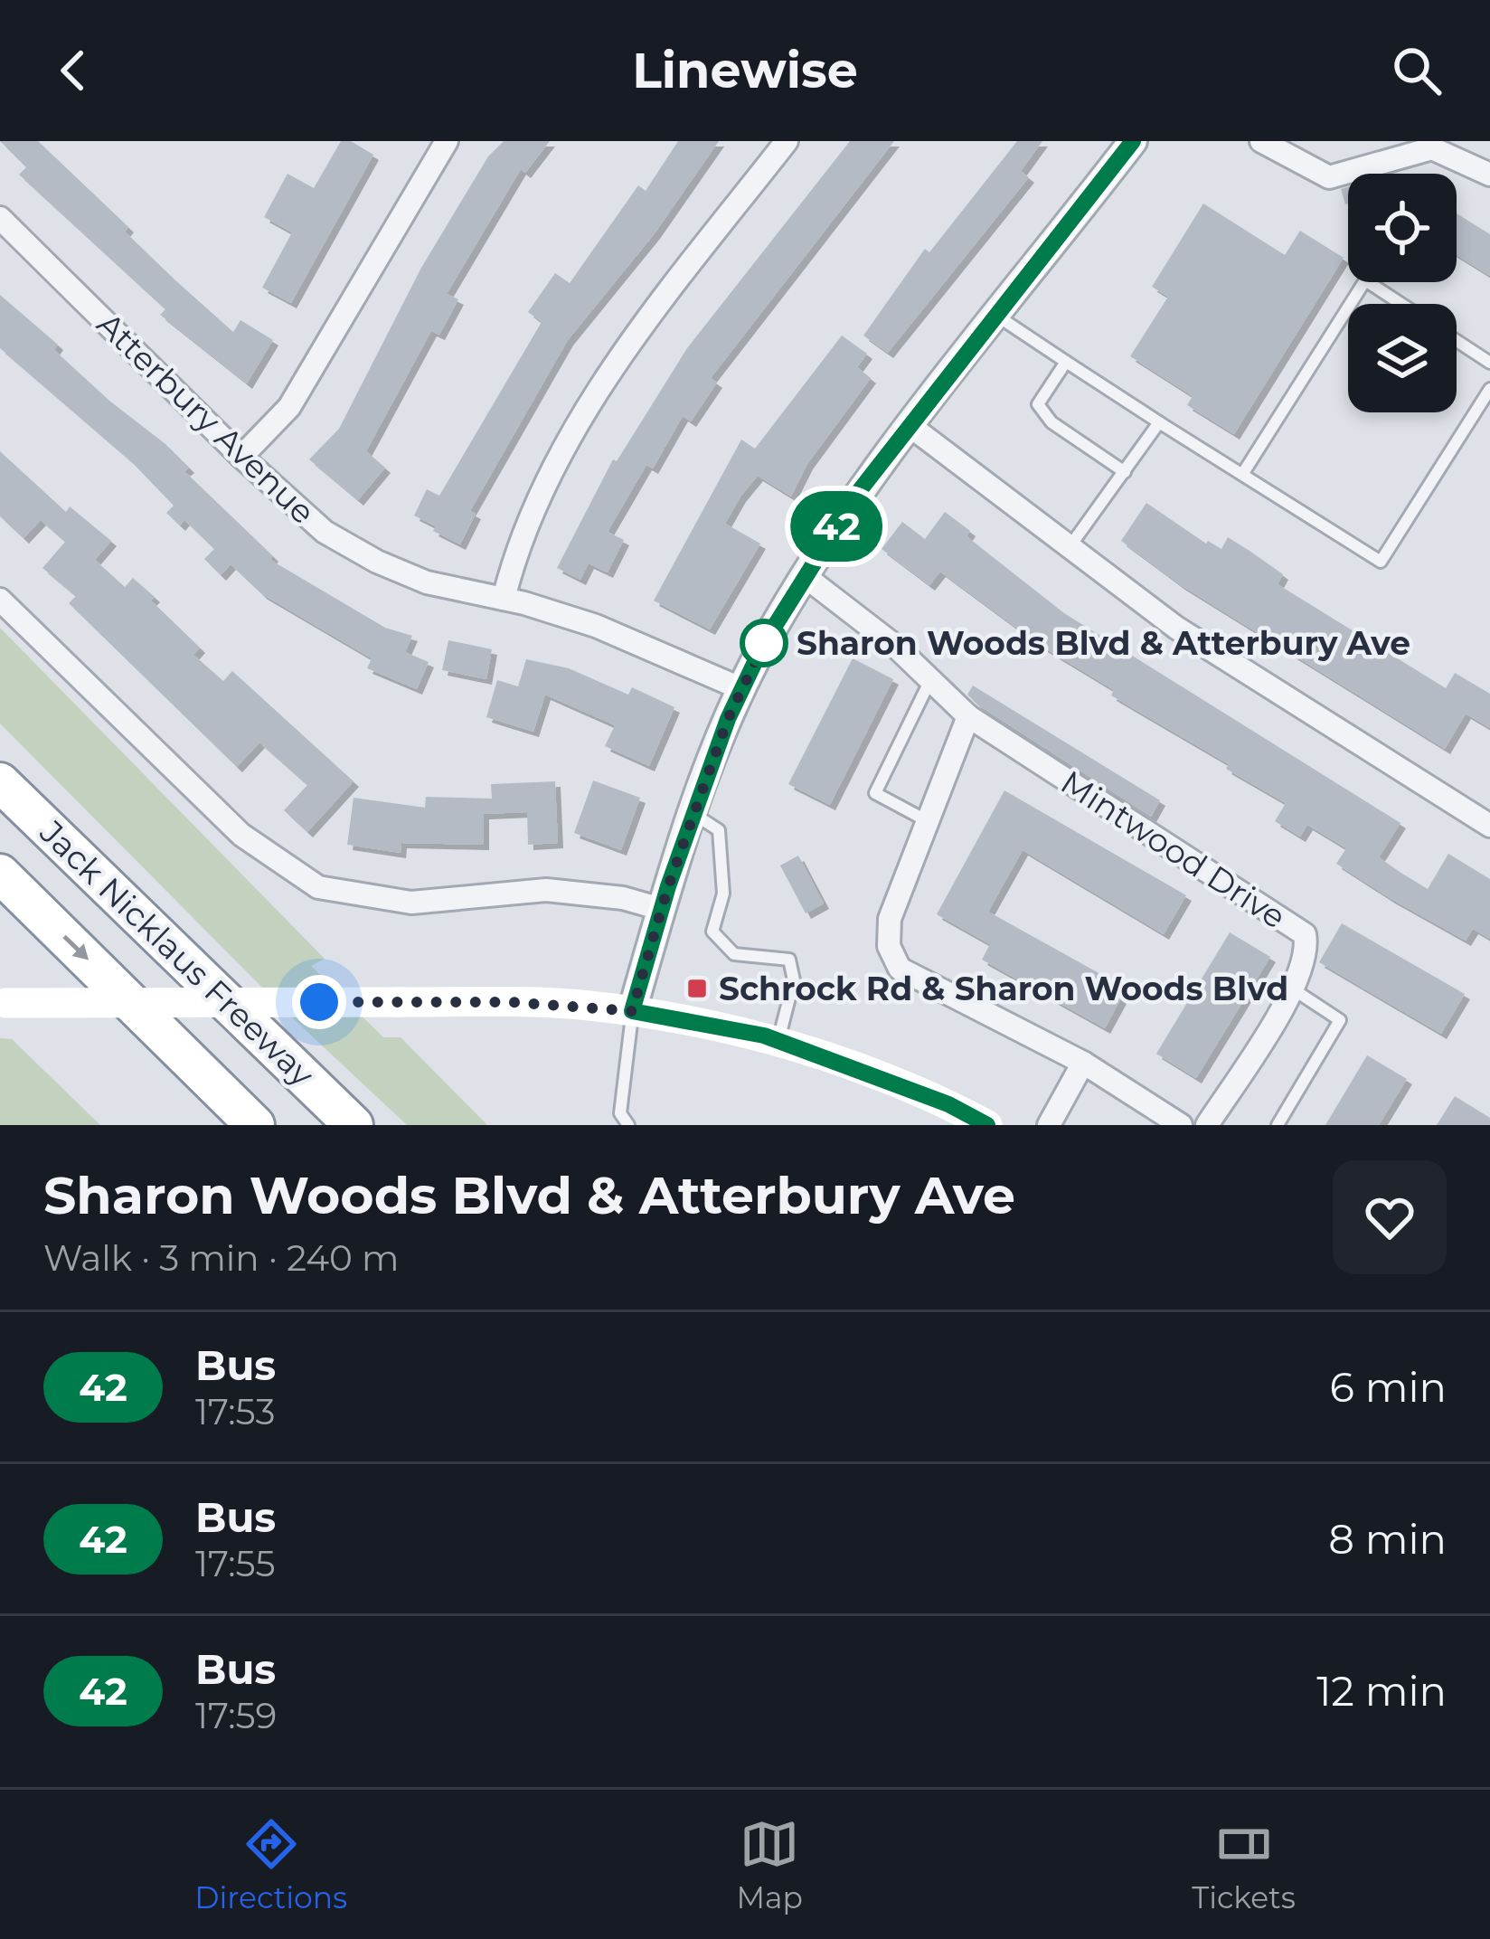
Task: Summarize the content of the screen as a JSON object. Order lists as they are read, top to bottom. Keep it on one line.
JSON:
{"streets":{"highway":["Jack Nicklaus Freeway"],"street":["Atterbury Avenue","Mintwood Drive"]},"places":{"other":["Sharon Woods Blvd & Atterbury Ave"],"transit":["Schrock Rd & Sharon Woods Blvd"]},"lines":["bus line 42"],"page":{"header":"Linewise","on_map":"42","heading":["Sharon Woods Blvd & Atterbury Ave","Walk · 3 min · 240 m"],"list":[{"mark":"42","name":"Bus","note":"17:53","value":"6 min"},{"mark":"42","name":"Bus","note":"17:55","value":"8 min"},{"mark":"42","name":"Bus","note":"17:59","value":"12 min"}],"tabs":["Directions","Map","Tickets"]}}
